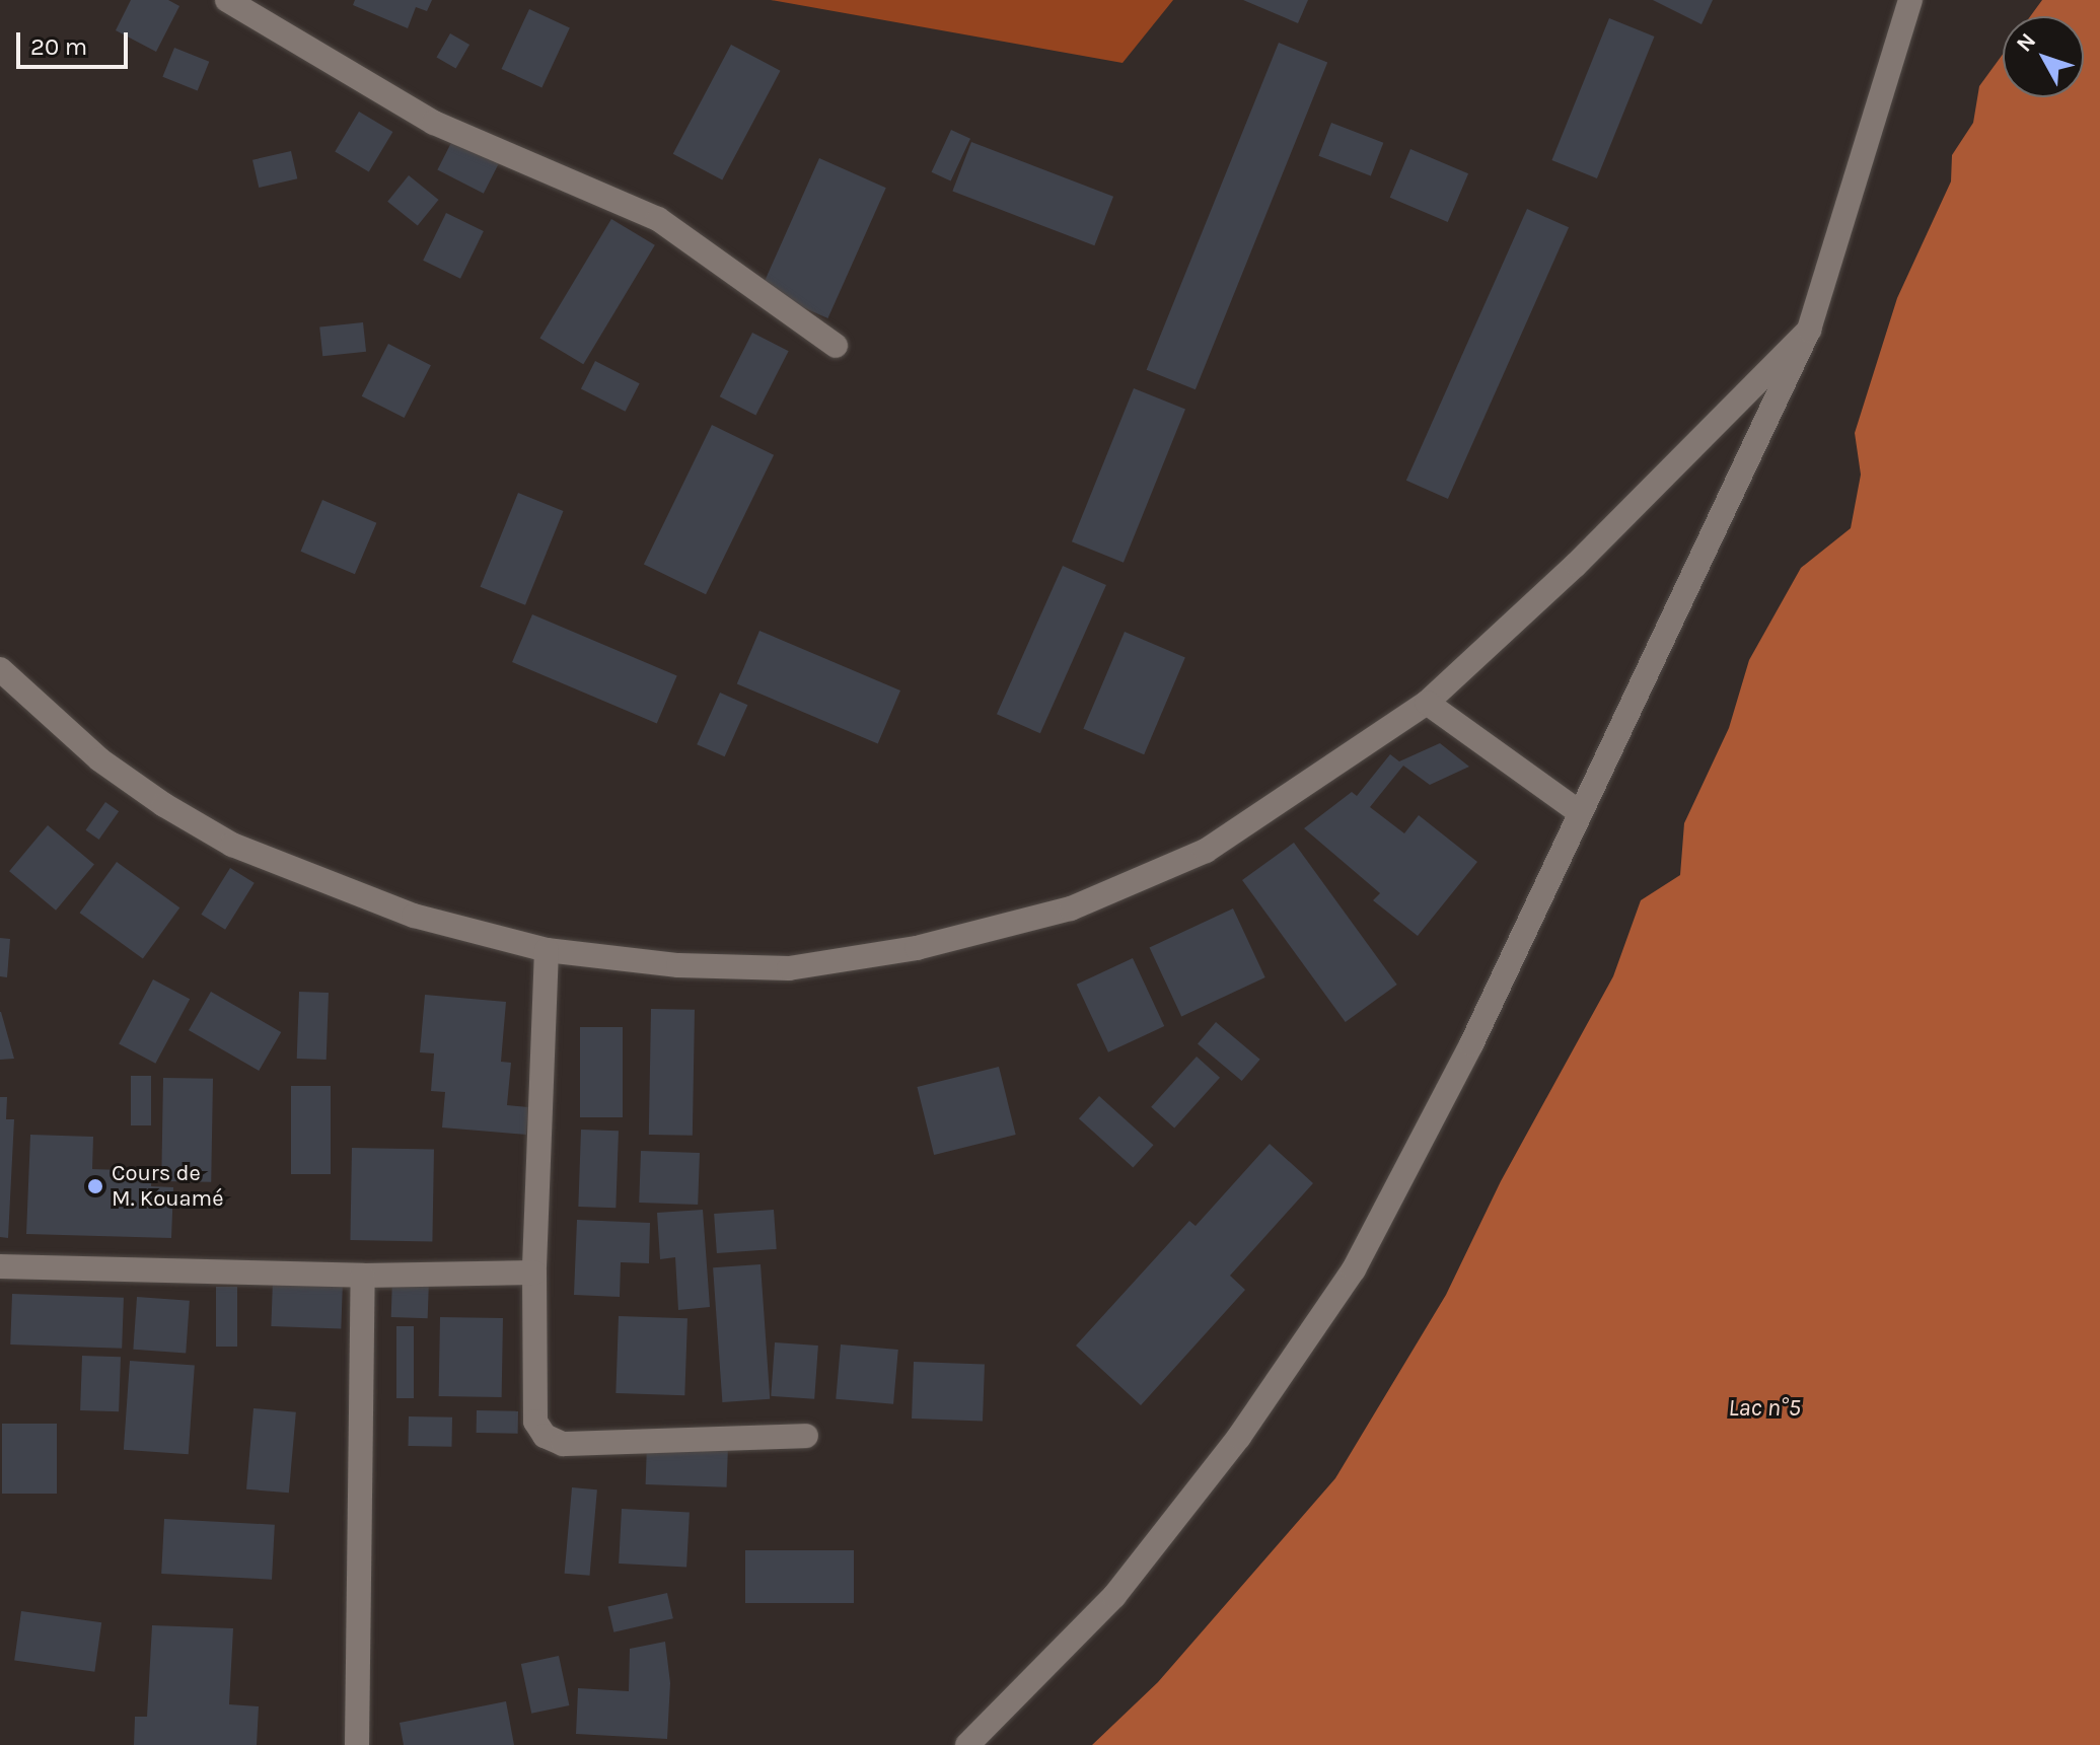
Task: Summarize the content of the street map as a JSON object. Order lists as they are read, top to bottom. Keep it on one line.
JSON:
{"water":["Lac n°5"],"places":["Cours de M. Kouamé"],"scale_bar":"20 m","north":"top left"}
